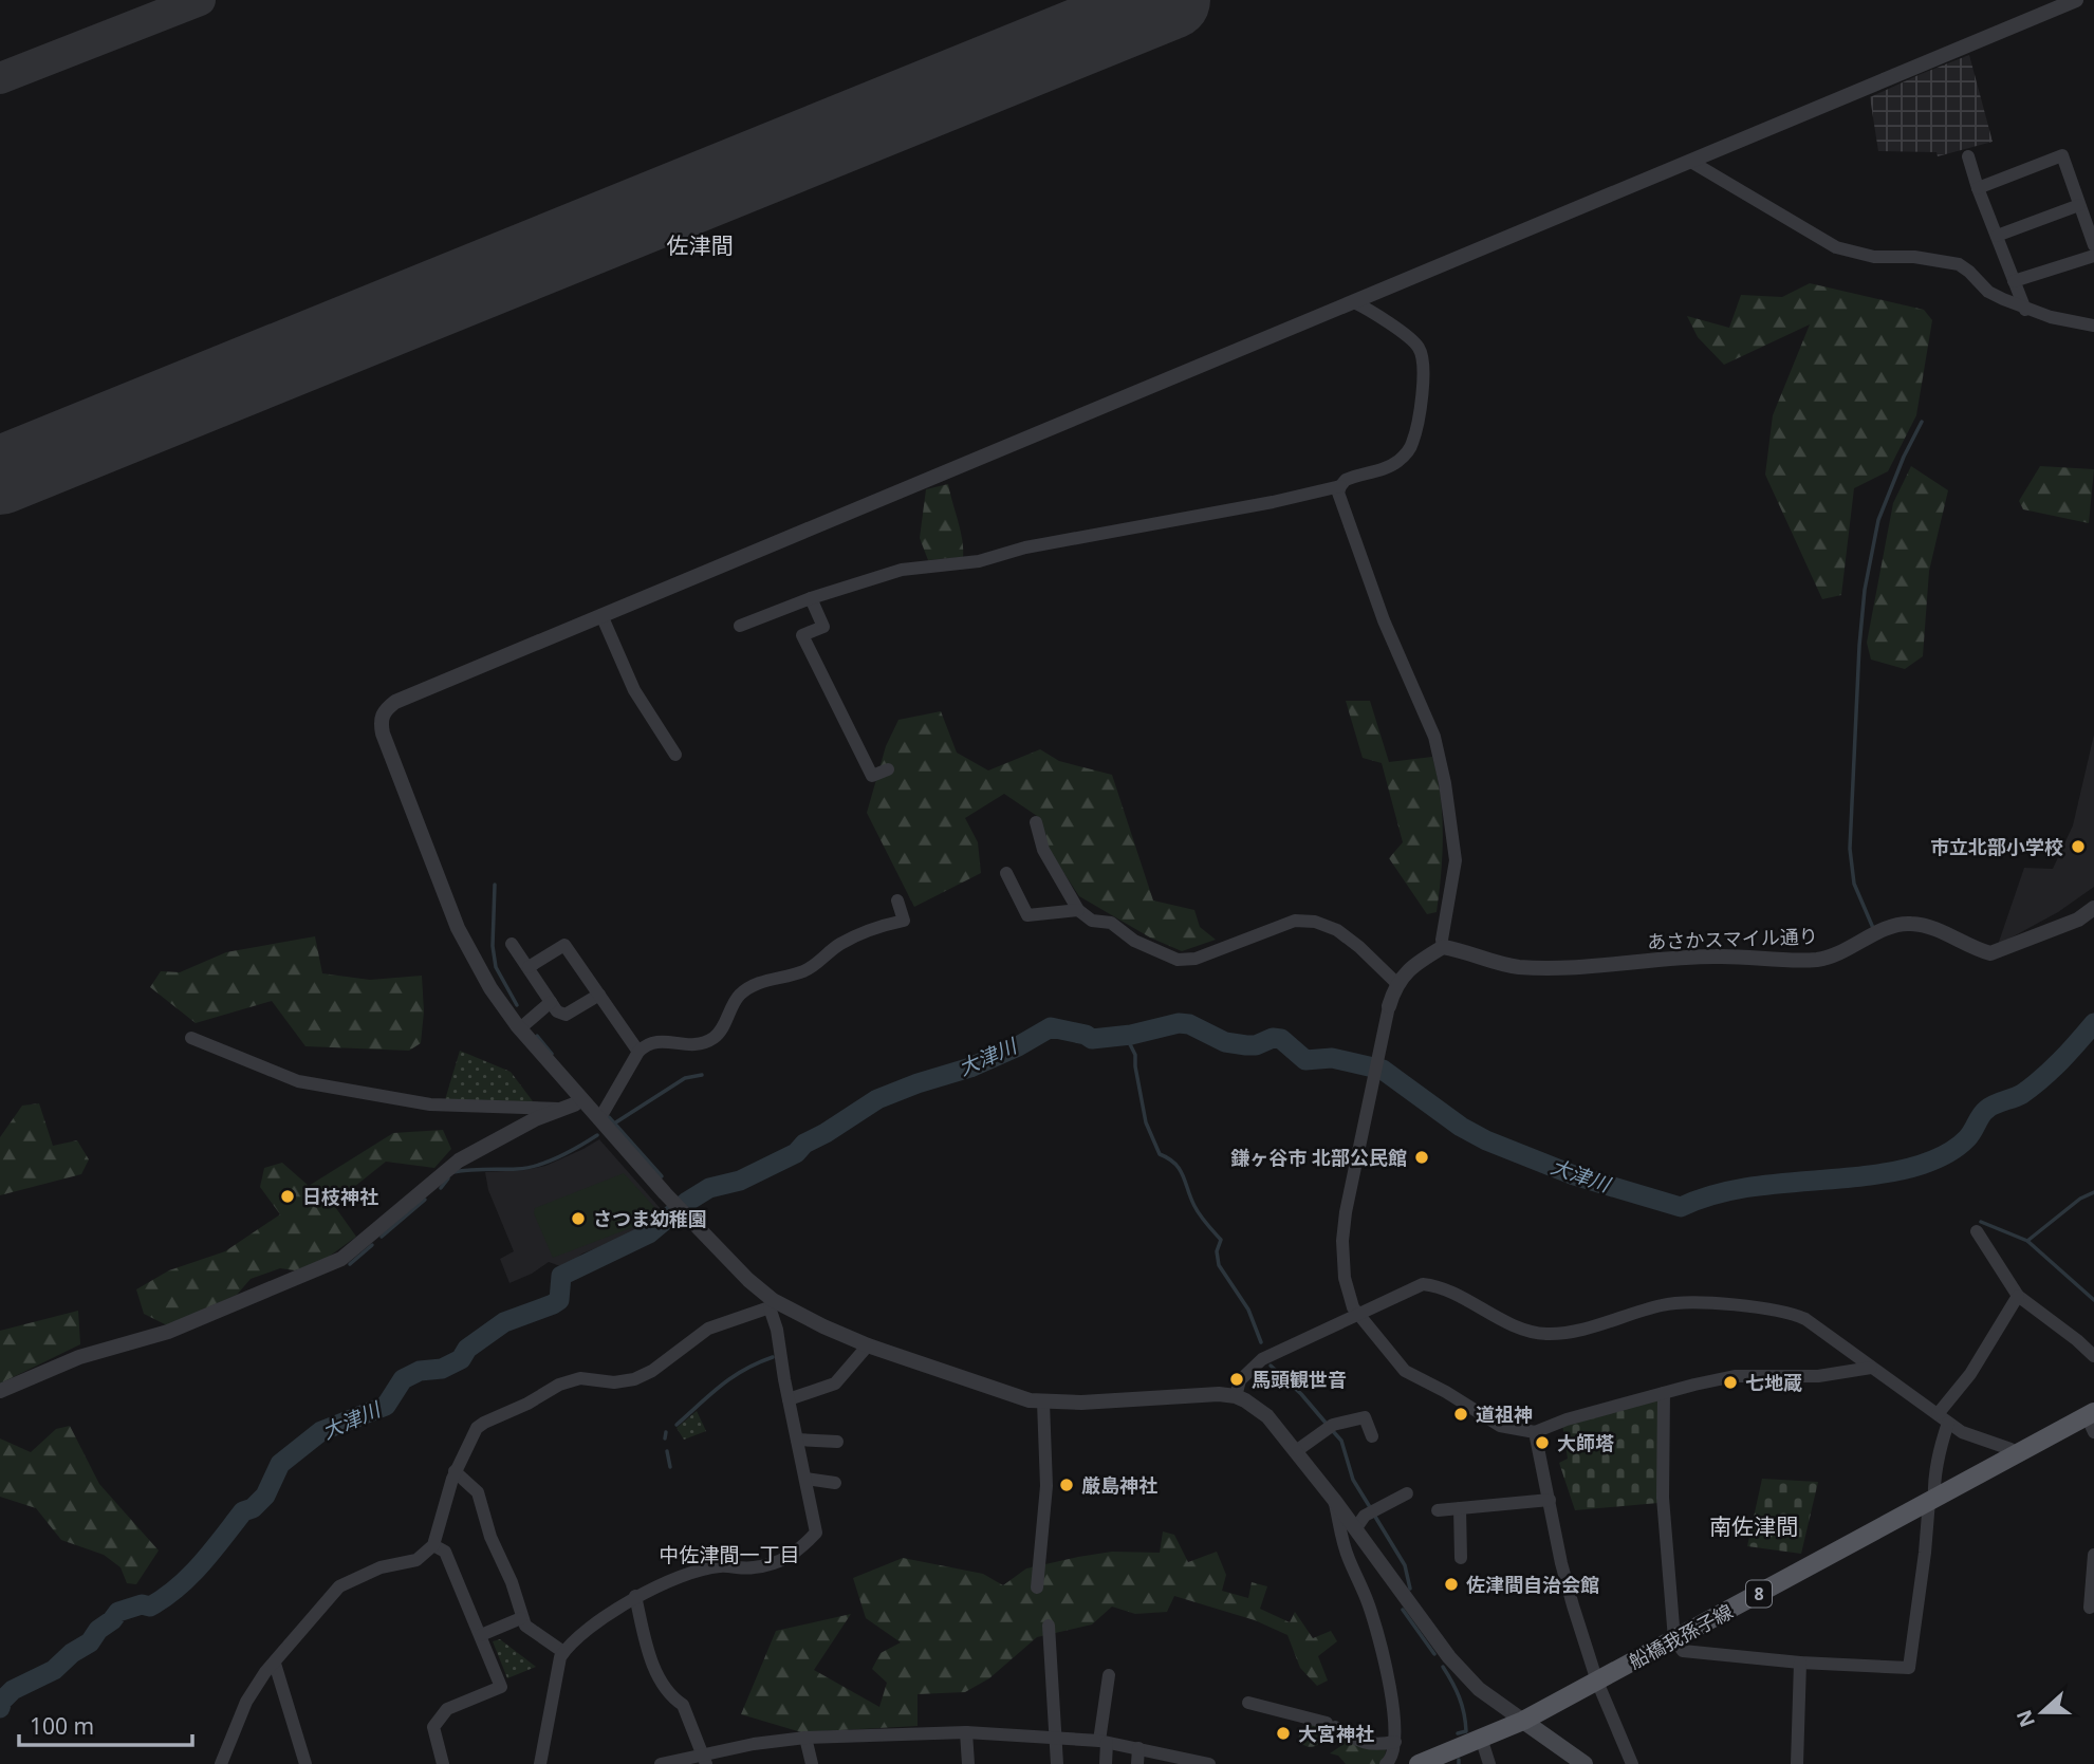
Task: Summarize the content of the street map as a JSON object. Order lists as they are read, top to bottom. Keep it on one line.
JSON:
{"streets":{"main road":["8","船橋我孫子線"],"street":["あさかスマイル通り"]},"districts":["佐津間","南佐津間","中佐津間一丁目"],"water":["大津川"],"places":["市立北部小学校","鎌ヶ谷市 北部公民館","日枝神社","さつま幼稚園","馬頭観世音","七地蔵","道祖神","大師塔","厳島神社","佐津間自治会館","大宮神社"],"scale_bar":"100 m","north":"left"}
